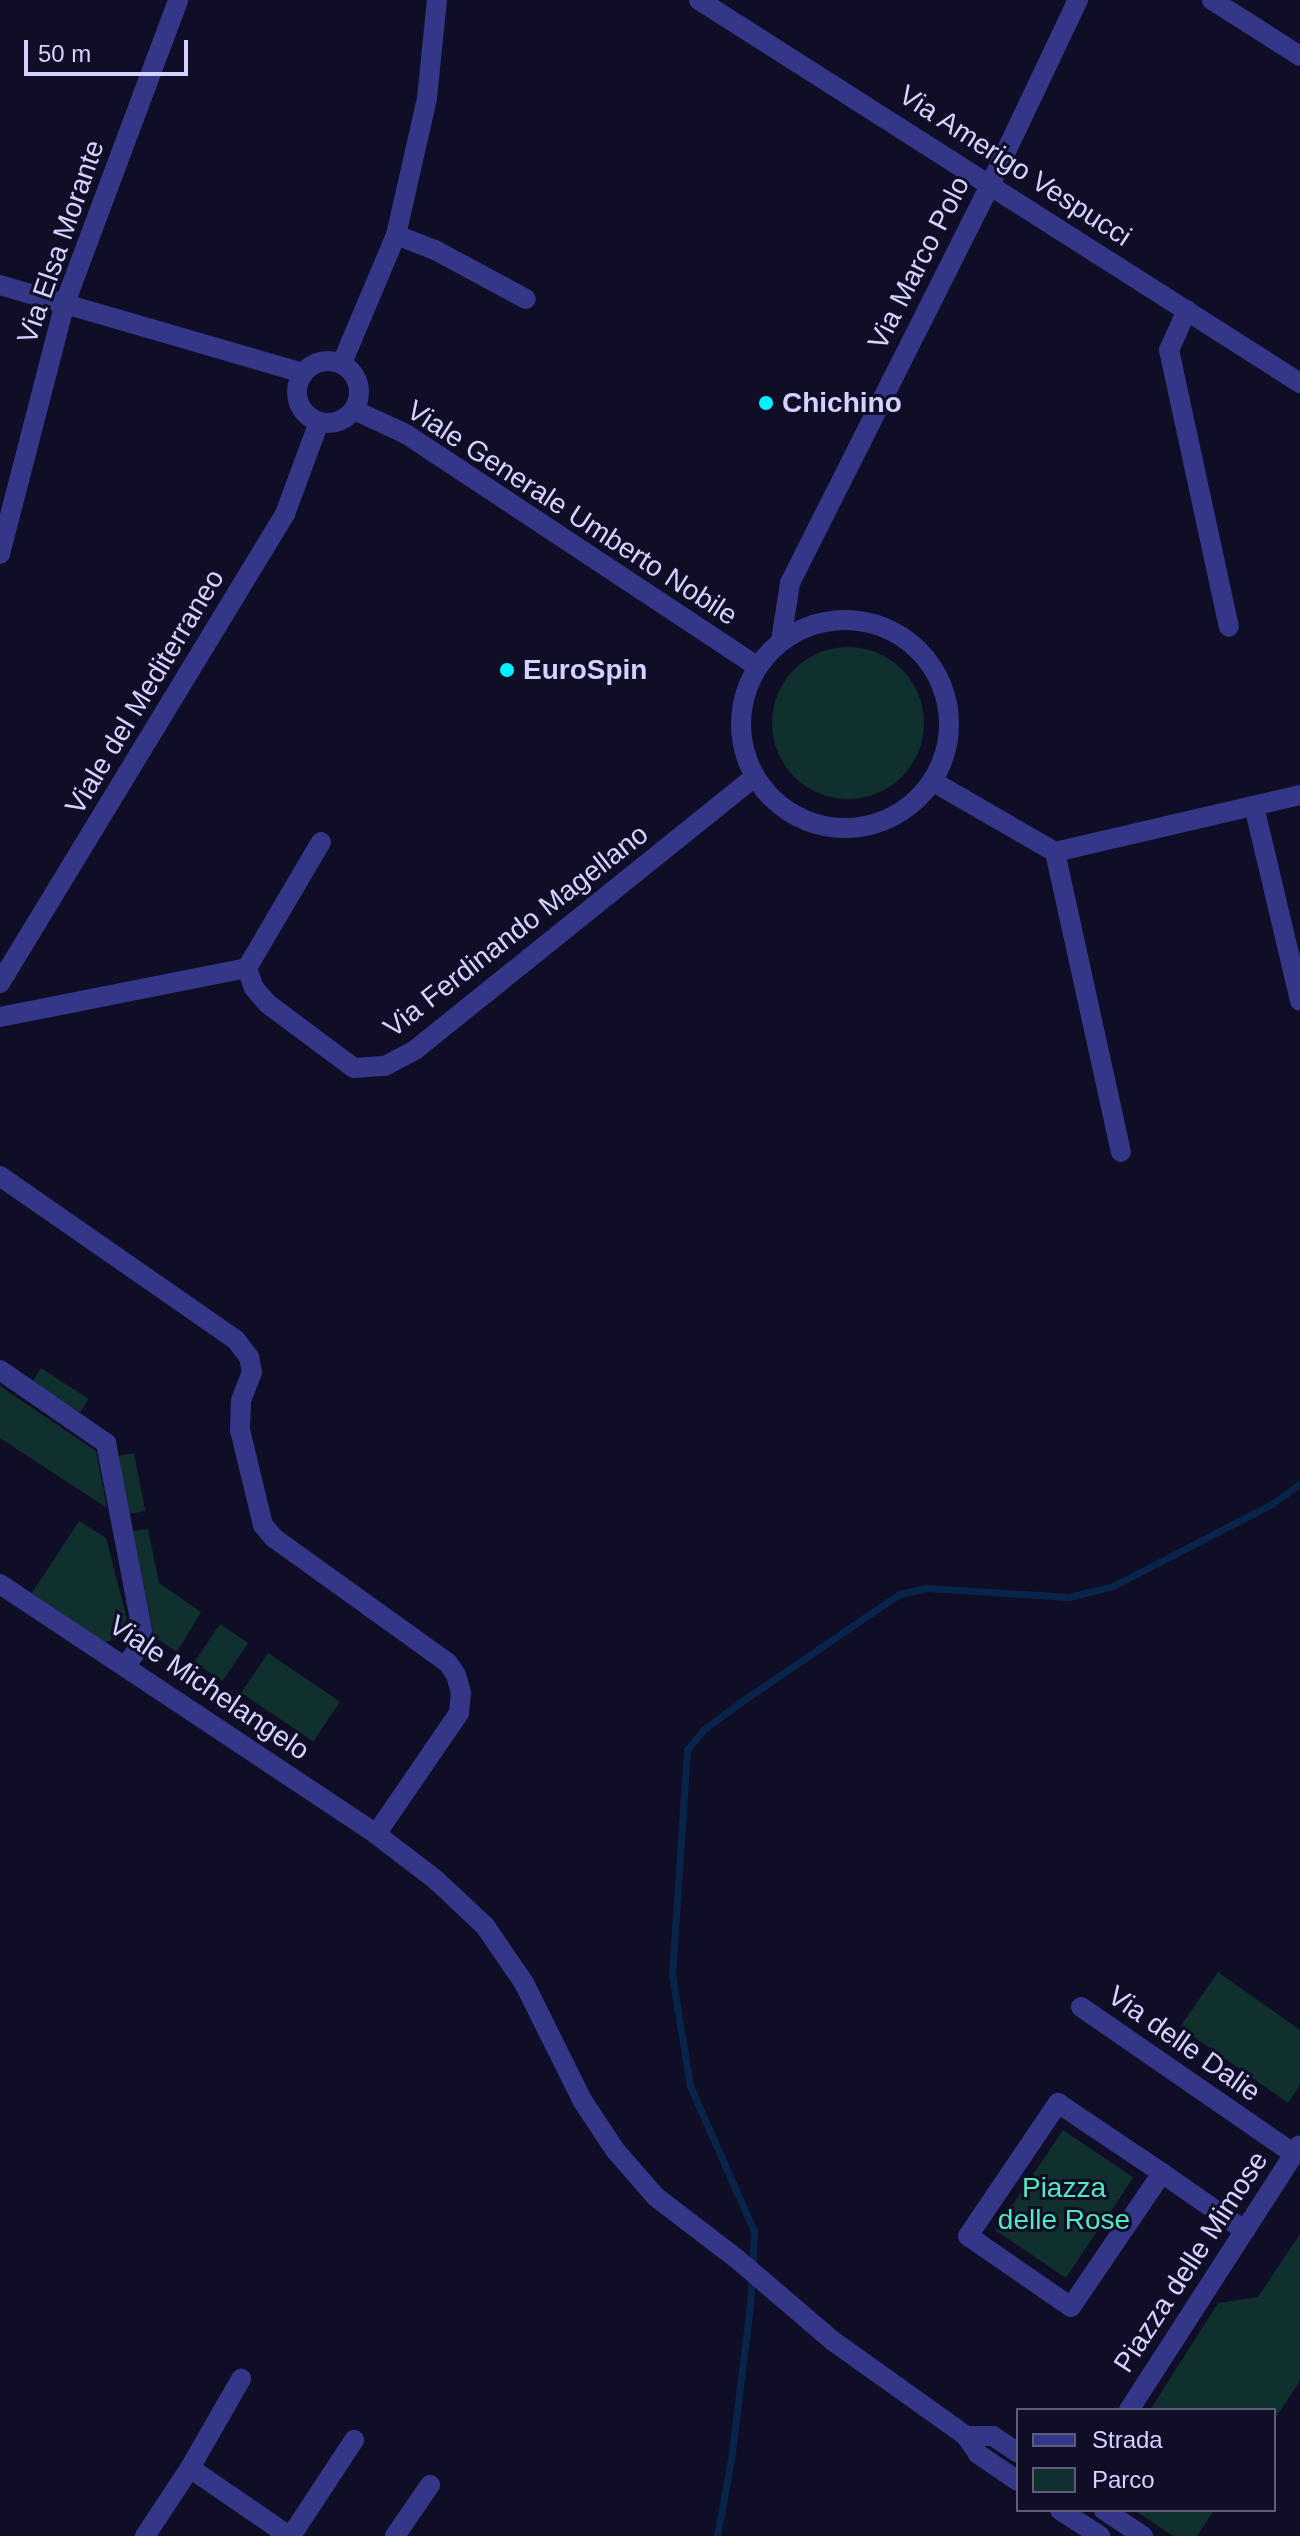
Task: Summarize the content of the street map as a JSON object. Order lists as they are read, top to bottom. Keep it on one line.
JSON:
{"streets":{"street":["Via Amerigo Vespucci","Via Elsa Morante","Via Marco Polo","Viale Generale Umberto Nobile","Viale del Mediterraneo","Via Ferdinando Magellano","Viale Michelangelo","Via delle Dalie","Piazza delle Mimose"]},"crossings":[["Via Amerigo Vespucci","Via Marco Polo"],["Via Marco Polo","Viale Generale Umberto Nobile"],["Via Marco Polo","Via Ferdinando Magellano"],["Viale Generale Umberto Nobile","Viale del Mediterraneo"],["Viale Generale Umberto Nobile","Via Ferdinando Magellano"],["Via delle Dalie","Piazza delle Mimose"]],"parks":["Piazza delle Rose"],"places":["Chichino","EuroSpin"],"legend":["Strada","Parco"],"scale_bar":"50 m"}
